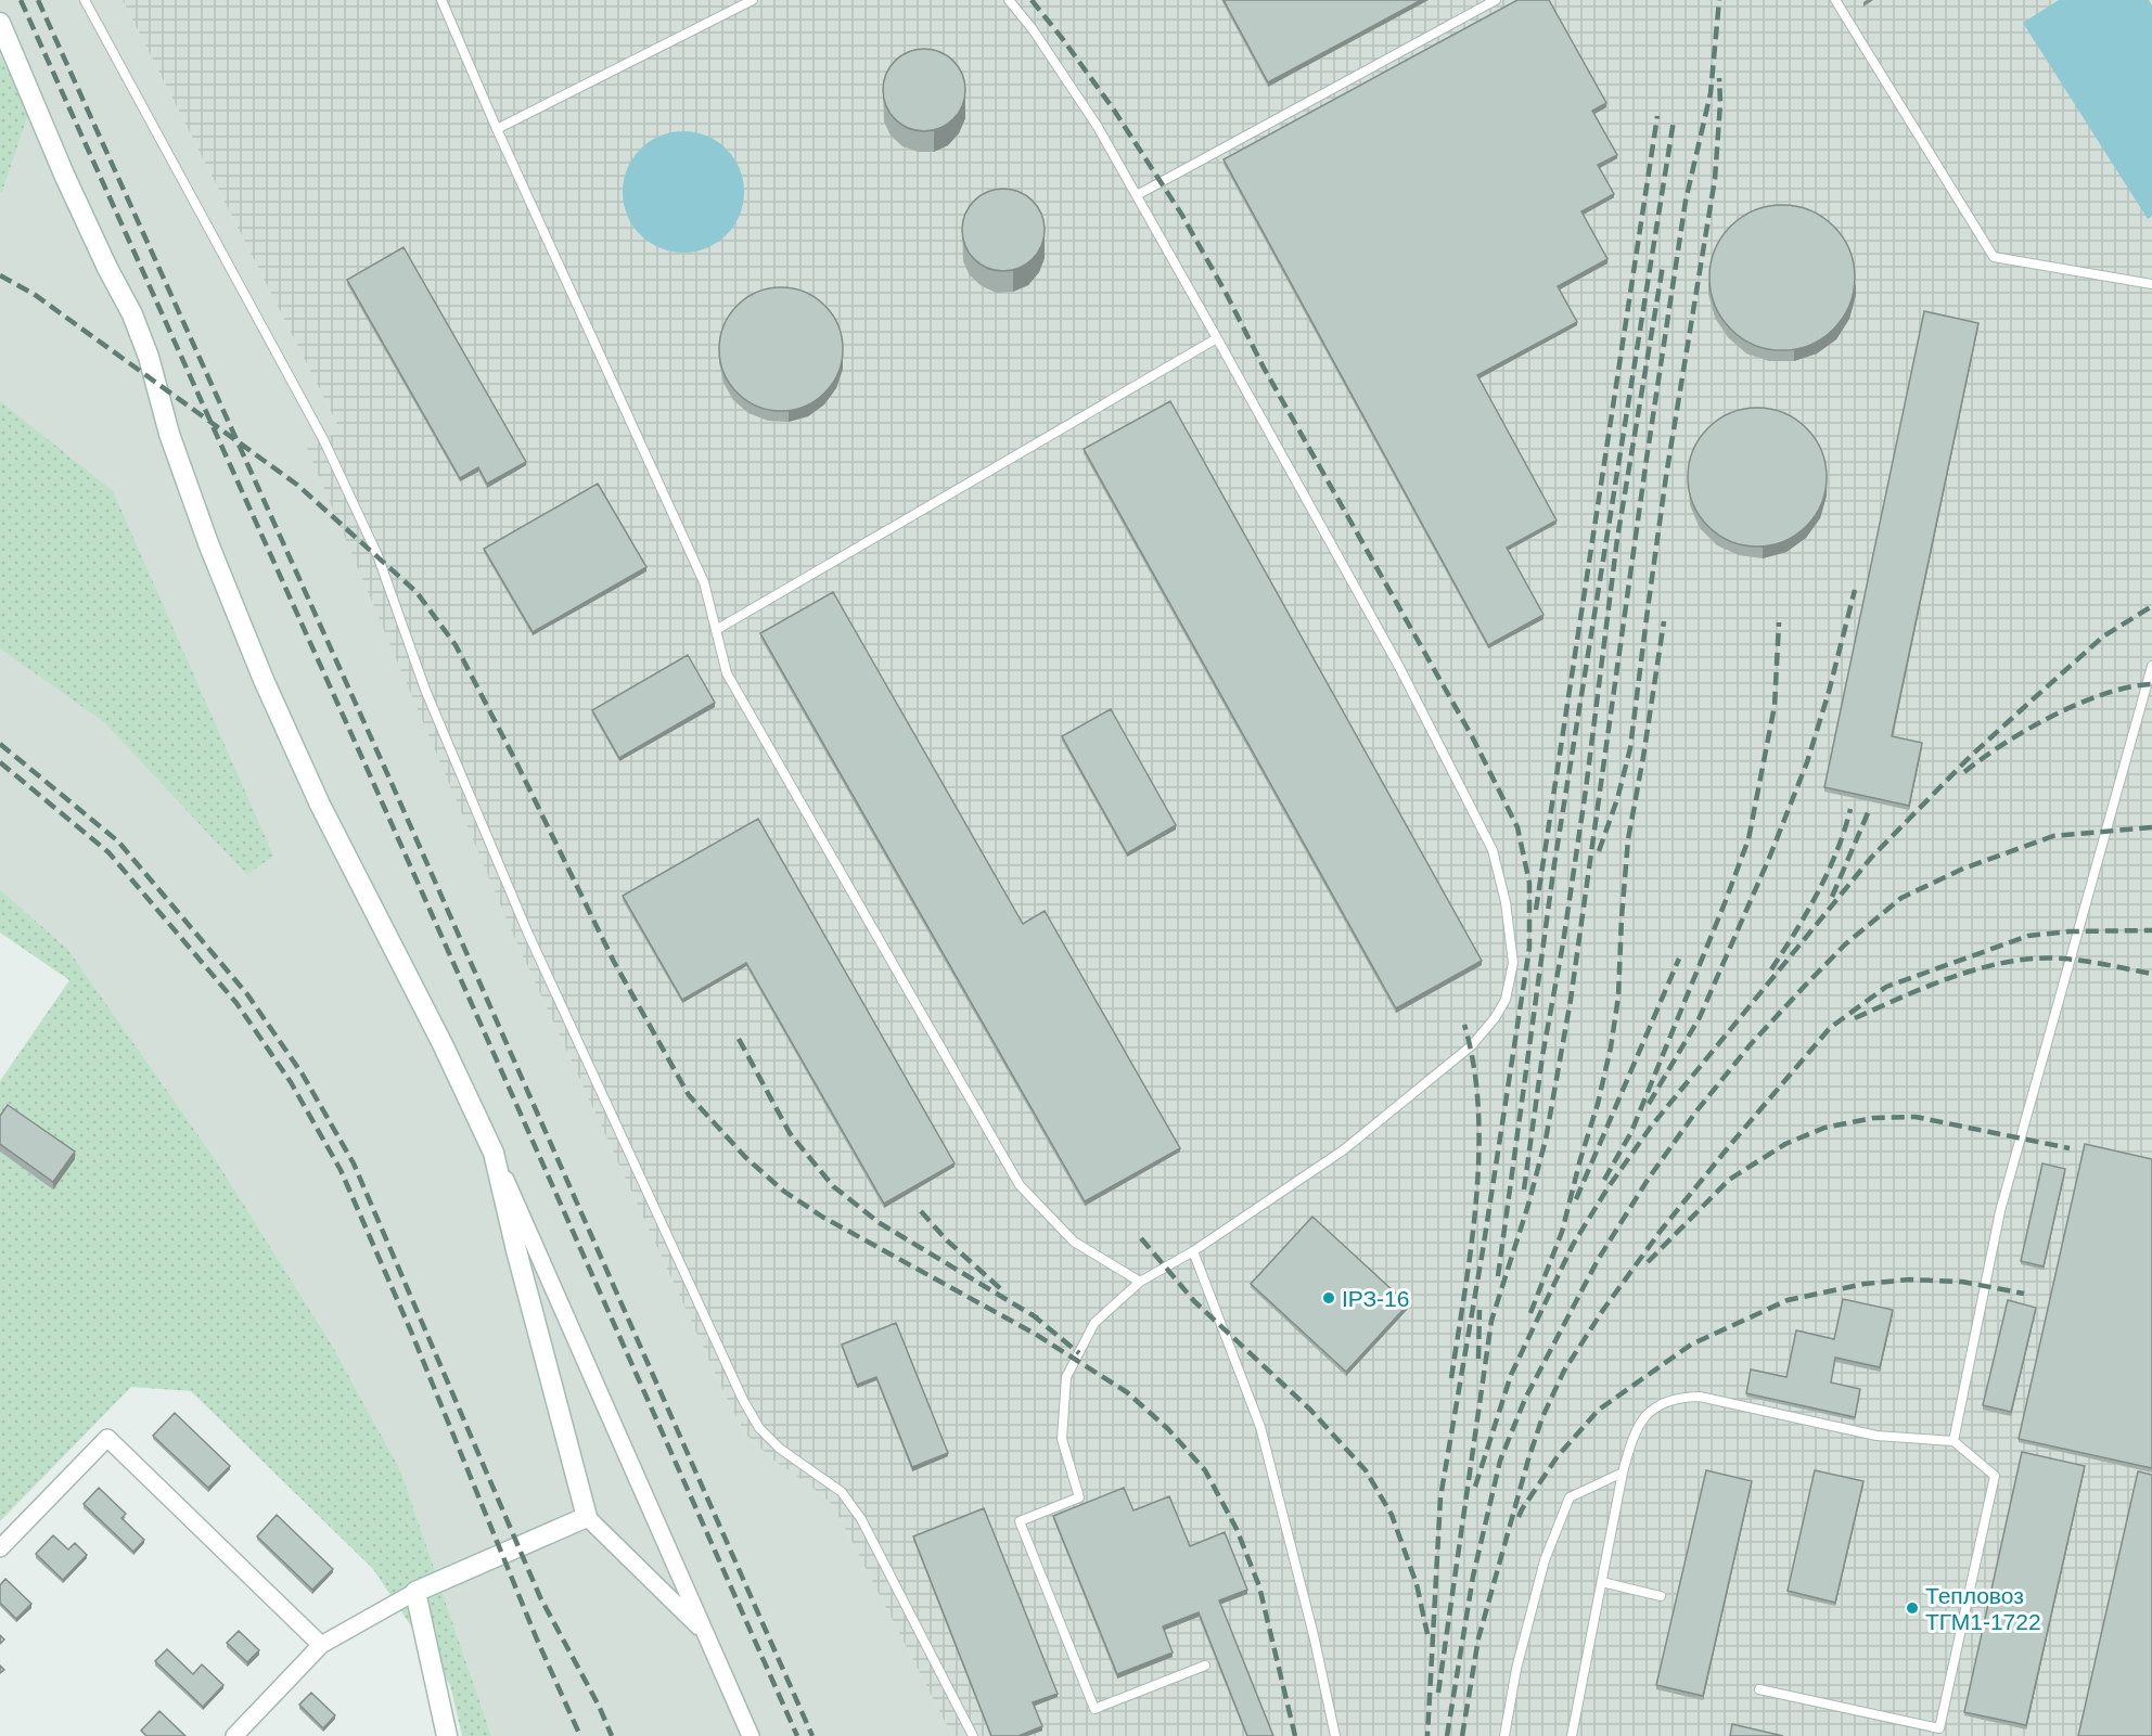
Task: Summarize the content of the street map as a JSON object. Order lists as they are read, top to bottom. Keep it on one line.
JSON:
{"places":["ІРЗ-16","Тепловоз ТГМ1-1722"]}
